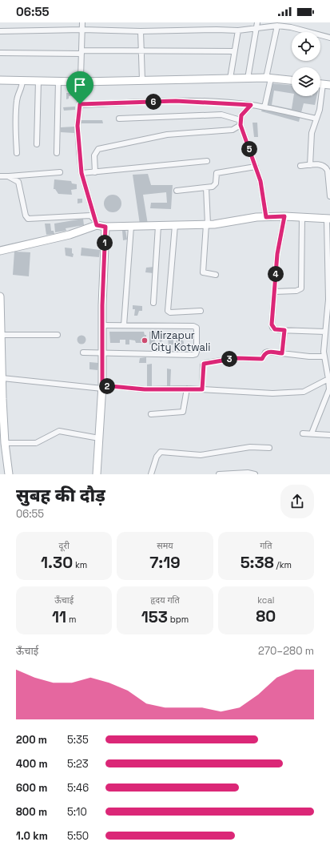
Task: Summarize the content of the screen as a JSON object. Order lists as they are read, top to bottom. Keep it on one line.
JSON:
{"places":["Mirzapur City Kotwali"],"page":{"status":"06:55","pins":["6","5","1","4","3","2"],"heading":["सुबह की दौड़","06:55"],"stats":[["दूरी","1.30 km"],["समय","7:19"],["गति","5:38 /km"],["ऊँचाई","11 m"],["हृदय गति","153 bpm"],["kcal","80"]],"chart":["ऊँचाई","270–280 m"],"list":[{"name":"200 m","note":"5:35"},{"name":"400 m","note":"5:23"},{"name":"600 m","note":"5:46"},{"name":"800 m","note":"5:10"},{"name":"1.0 km","note":"5:50"}]}}
